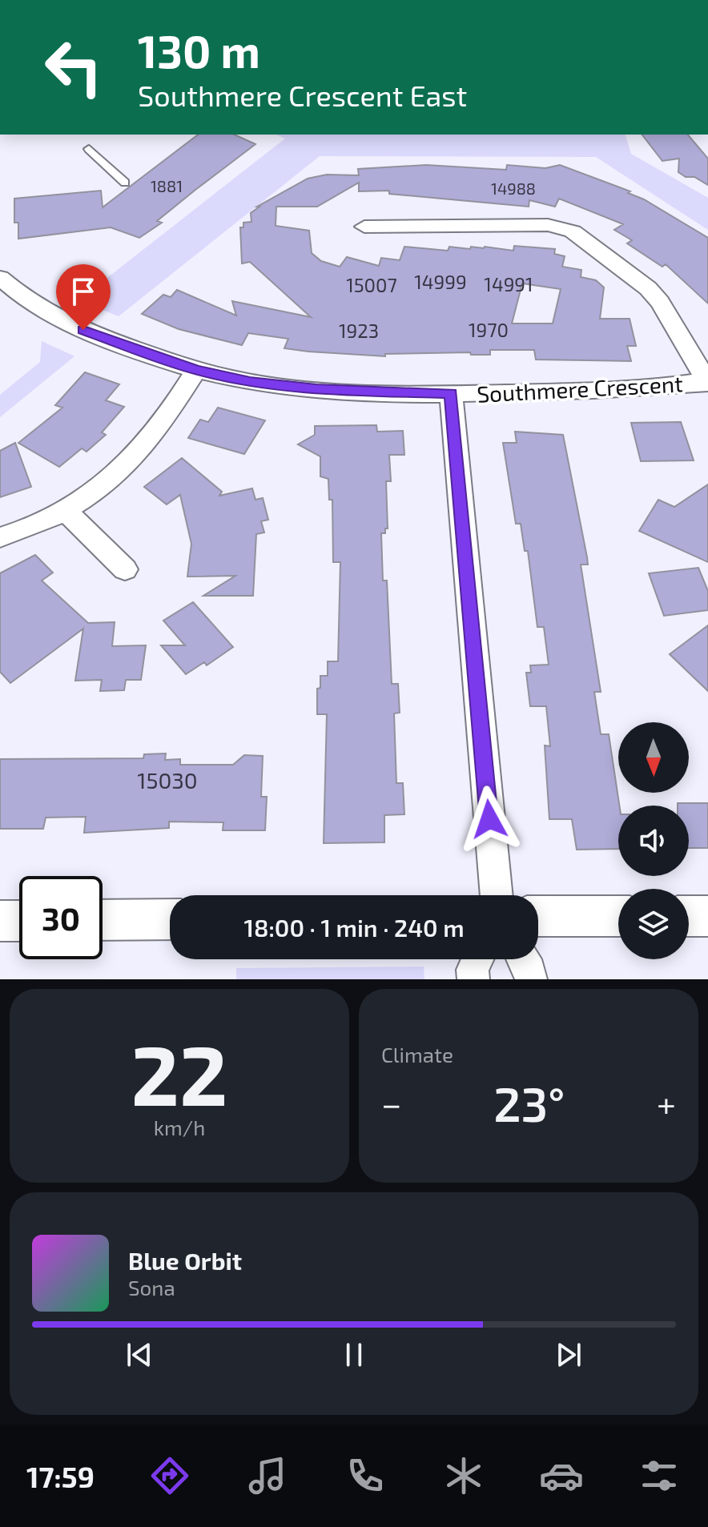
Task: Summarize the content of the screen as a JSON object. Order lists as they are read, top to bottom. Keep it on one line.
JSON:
{"streets":{"street":["Southmere Crescent"]},"house_numbers":["1881","14988","14999","14991","15007","1970","1923","15030"],"north":"bottom","page":{"turn":["130 m","Southmere Crescent East"],"limit":"30","trip":"18:00 · 1 min · 240 m","tile":[["22","km/h"],"Climate"],"heat":["−","23°","+"],"song":["Blue Orbit","Sona"],"tabs":"17:59"}}
